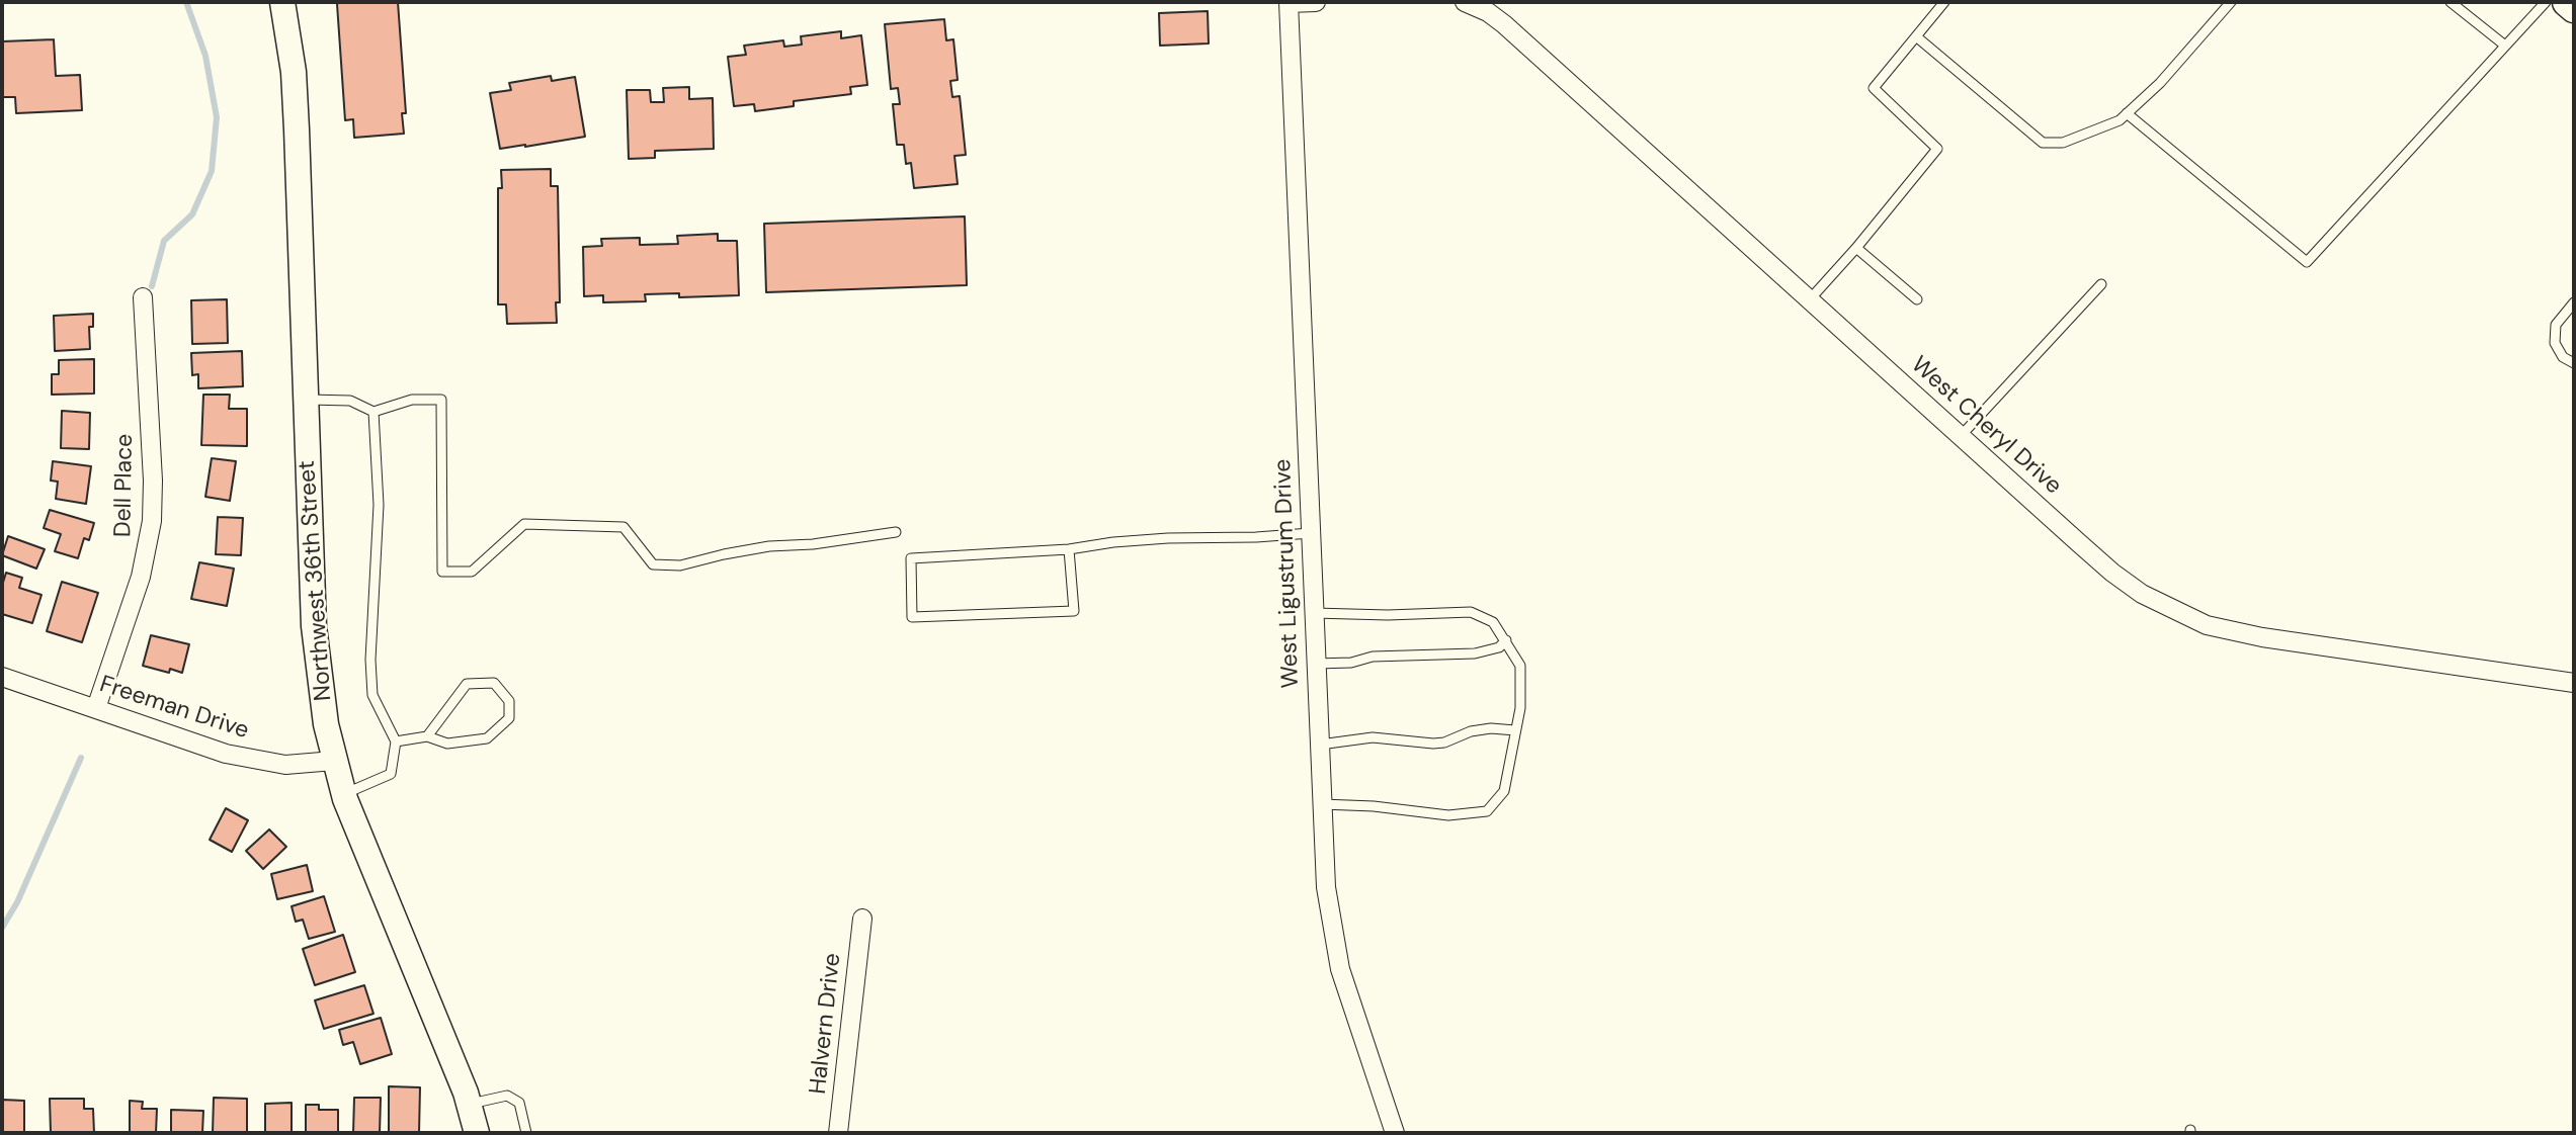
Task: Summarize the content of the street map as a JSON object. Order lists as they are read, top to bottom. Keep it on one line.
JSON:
{"streets":{"main road":["Northwest 36th Street"],"street":["West Cheryl Drive","Dell Place","West Ligustrum Drive","Freeman Drive","Halvern Drive"]},"crossings":[["Dell Place","Freeman Drive"],["Northwest 36th Street","Freeman Drive"]]}
